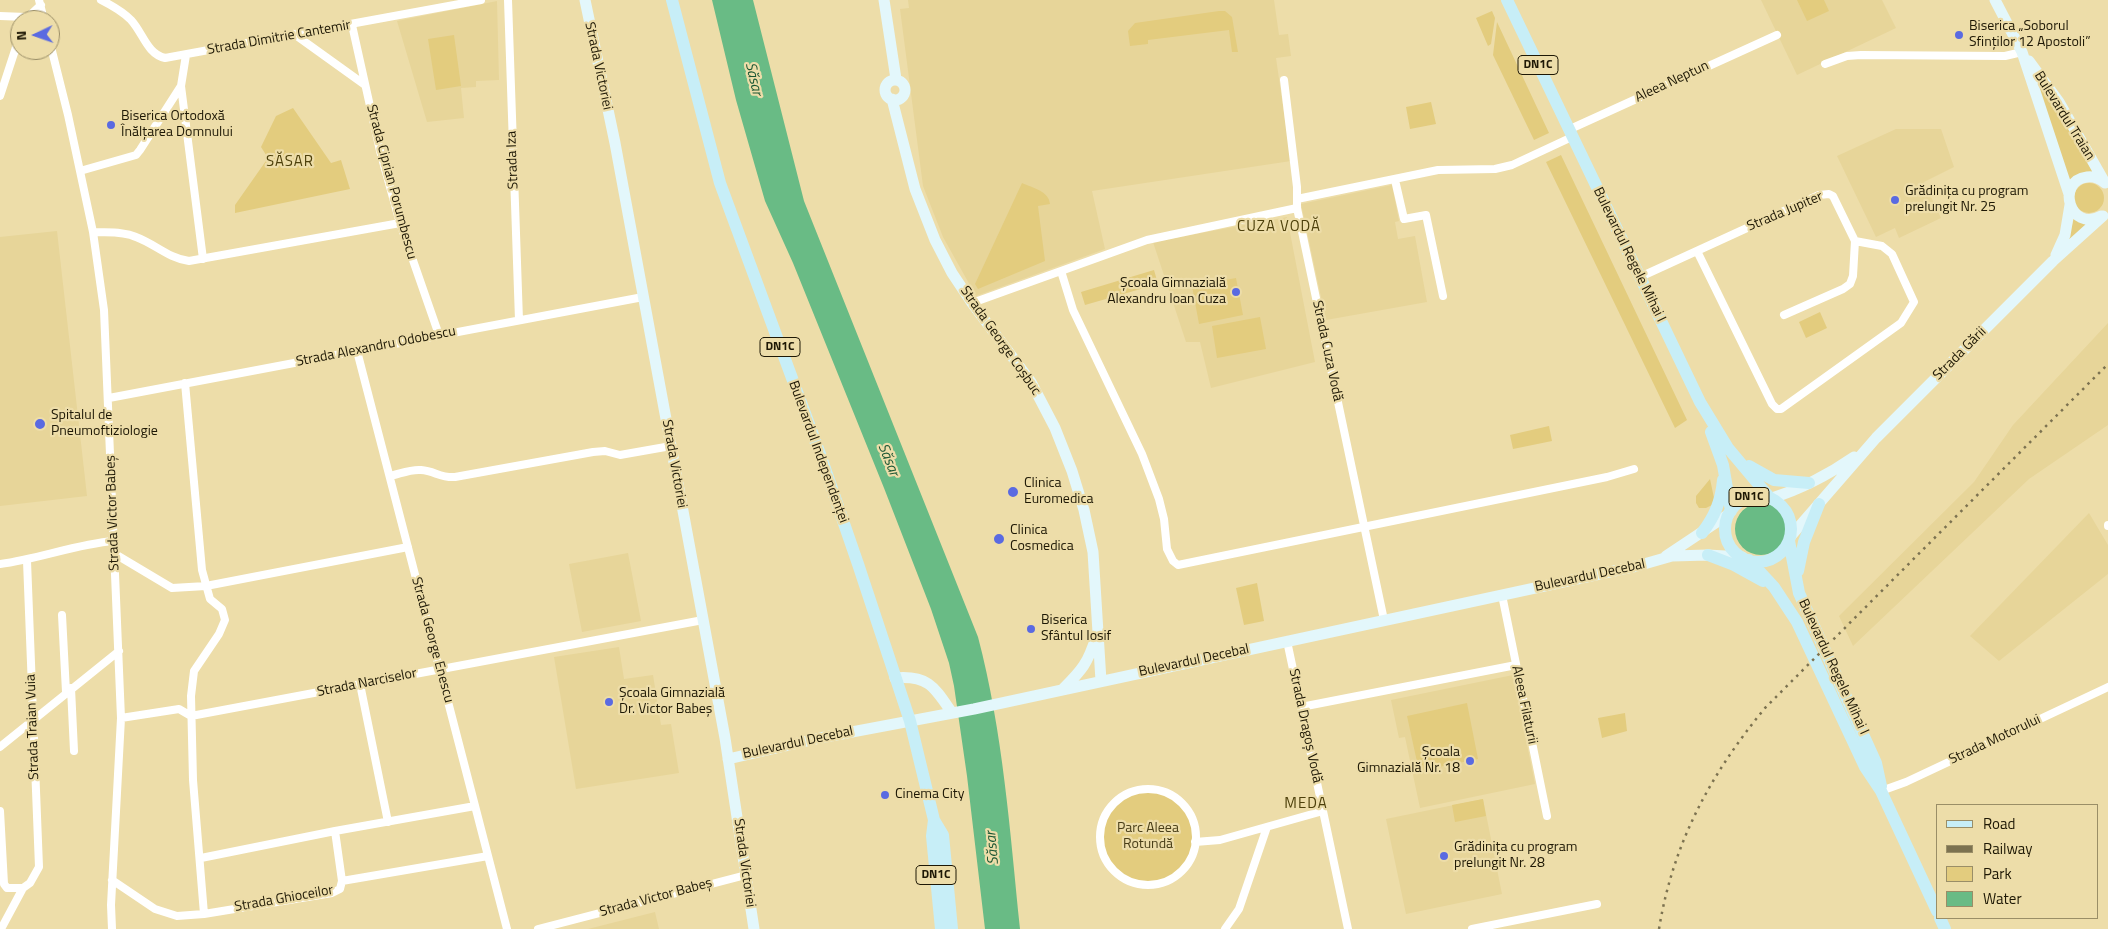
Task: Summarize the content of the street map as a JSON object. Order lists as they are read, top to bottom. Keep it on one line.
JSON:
{"streets":{"main road":["DN1C","Bulevardul Regele Mihai I","Bulevardul Independenței"],"street":["Strada Dimitrie Cantemir","Strada Victoriei","Aleea Neptun","Bulevardul Traian","Strada Iza","Strada Ciprian Porumbescu","Strada Jupiter","Strada George Coșbuc","Strada Alexandru Odobescu","Strada Cuza Vodă","Strada Gării","Strada Victor Babeș","Bulevardul Decebal","Strada George Enescu","Strada Narciselor","Aleea Filaturii","Strada Dragoș Vodă","Strada Traian Vuia","Strada Motorului","Strada Ghioceilor"]},"crossings":[["Strada Dimitrie Cantemir","Strada Ciprian Porumbescu"],["DN1C","Bulevardul Regele Mihai I"],["DN1C","Strada Gării"],["DN1C","Bulevardul Decebal"],["Strada Victoriei","Strada Alexandru Odobescu"],["Strada Victoriei","Strada Victor Babeș"],["Strada Victoriei","Bulevardul Decebal"],["Strada Victoriei","Strada Narciselor"],["Aleea Neptun","Bulevardul Regele Mihai I"],["Aleea Neptun","Strada Cuza Vodă"],["Bulevardul Traian","Strada Gării"],["Strada Iza","Strada Alexandru Odobescu"],["Strada Ciprian Porumbescu","Strada Alexandru Odobescu"],["Strada Jupiter","Bulevardul Regele Mihai I"],["Bulevardul Regele Mihai I","Strada Gării"],["Bulevardul Regele Mihai I","Bulevardul Decebal"],["Bulevardul Regele Mihai I","Strada Motorului"],["Strada George Coșbuc","Bulevardul Decebal"],["Strada Alexandru Odobescu","Strada Victor Babeș"],["Strada Alexandru Odobescu","Strada George Enescu"],["Strada Cuza Vodă","Bulevardul Decebal"],["Strada Gării","Bulevardul Decebal"],["Bulevardul Independenței","Bulevardul Decebal"],["Strada Victor Babeș","Strada Narciselor"],["Strada Victor Babeș","Strada Ghioceilor"],["Bulevardul Decebal","Aleea Filaturii"],["Bulevardul Decebal","Strada Dragoș Vodă"],["Strada George Enescu","Strada Narciselor"],["Strada George Enescu","Strada Ghioceilor"]],"districts":["SĂSAR","CUZA VODĂ","MEDA"],"water":["Săsar"],"parks":["Parc Aleea Rotundă"],"places":["Biserica „Soborul Sfinților 12 Apostoli”","Biserica Ortodoxă Înălțarea Domnului","Grădinița cu program prelungit Nr. 25","Școala Gimnazială Alexandru Ioan Cuza","Spitalul de Pneumoftiziologie","Clinica Euromedica","Clinica Cosmedica","Biserica Sfântul Iosif","Școala Gimnazială Dr. Victor Babeș","Școala Gimnazială Nr. 18","Cinema City","Grădinița cu program prelungit Nr. 28"],"legend":["Road","Railway","Park","Water"],"north":"left"}
